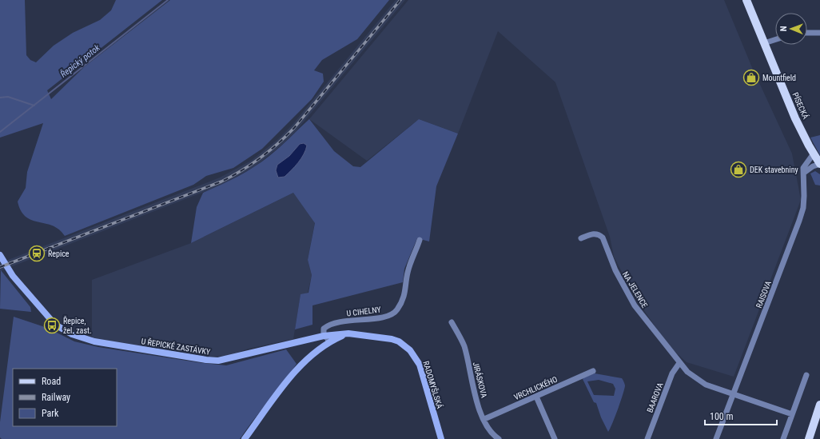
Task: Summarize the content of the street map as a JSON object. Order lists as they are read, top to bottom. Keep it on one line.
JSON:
{"streets":{"main road":["PÍSECKÁ","U ŘEPICKÉ ZASTÁVKY","RADOMYŠLSKÁ"],"street":["NA JELENCE","RAISOVA","U CIHELNY","JIRÁSKOVA","VRCHLICKÉHO","BAAROVA"]},"crossings":[["PÍSECKÁ","RAISOVA"],["NA JELENCE","RAISOVA"],["NA JELENCE","BAAROVA"],["U CIHELNY","U ŘEPICKÉ ZASTÁVKY"],["U CIHELNY","RADOMYŠLSKÁ"],["U ŘEPICKÉ ZASTÁVKY","RADOMYŠLSKÁ"],["JIRÁSKOVA","VRCHLICKÉHO"]],"water":["Řepický potok"],"places":{"shop":["Mountfield","DEK stavebniny"],"station":["Řepice"],"bus stop":["Řepice, žel. zast."]},"legend":["Road","Railway","Park"],"scale_bar":"100 m","north":"left"}
